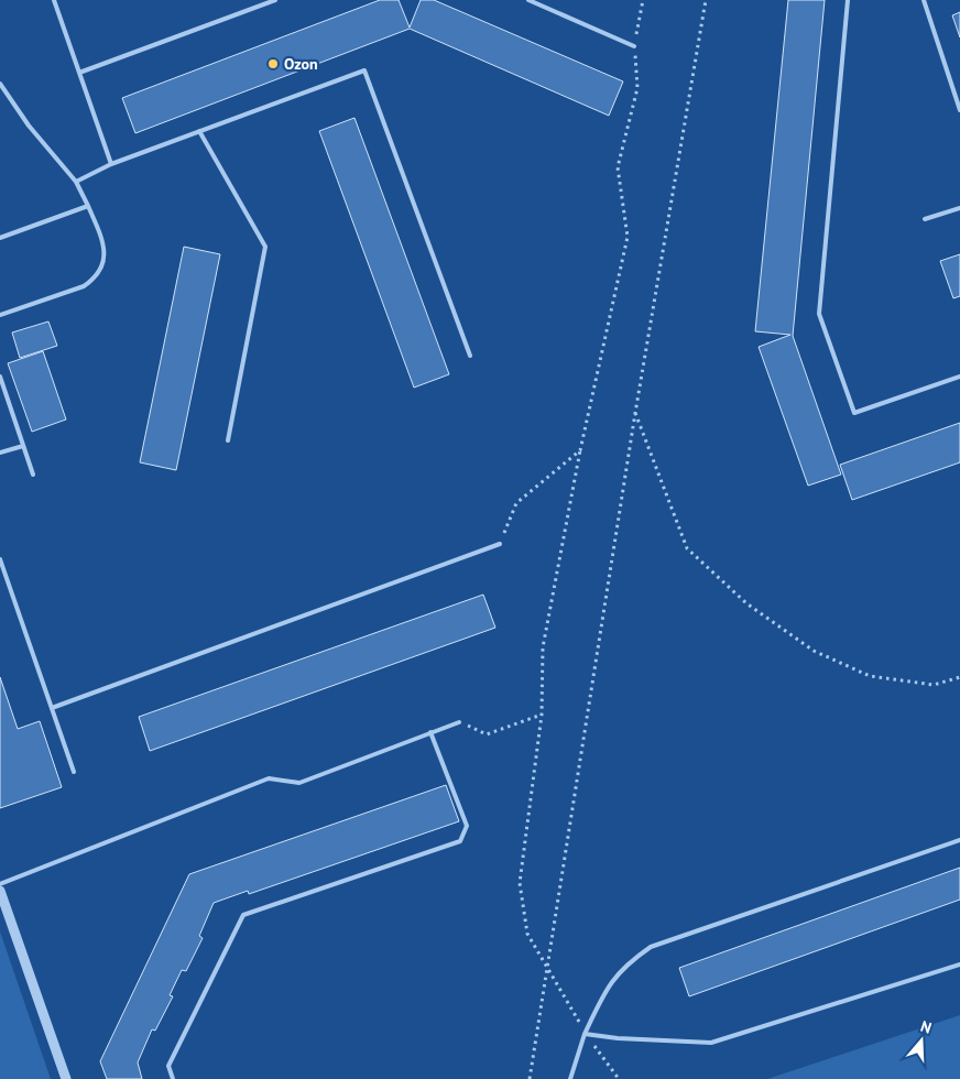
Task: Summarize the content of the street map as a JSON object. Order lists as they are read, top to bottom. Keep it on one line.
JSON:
{"places":["Ozon"],"north":"top"}
